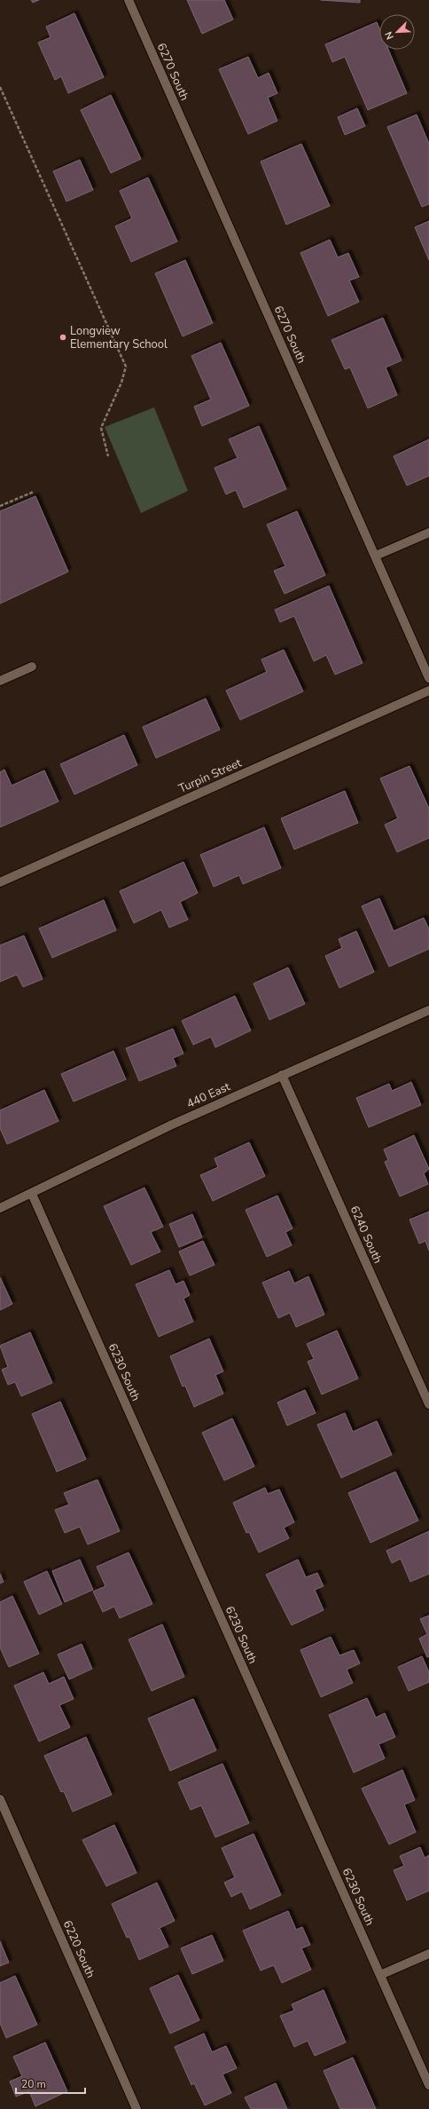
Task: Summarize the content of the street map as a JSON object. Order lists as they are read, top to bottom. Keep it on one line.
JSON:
{"streets":{"street":["6270 South","Turpin Street","440 East","6240 South","6230 South","6220 South"]},"crossings":[["440 East","6240 South"],["440 East","6230 South"]],"places":["Longview Elementary School"],"scale_bar":"20 m","north":"bottom left"}
